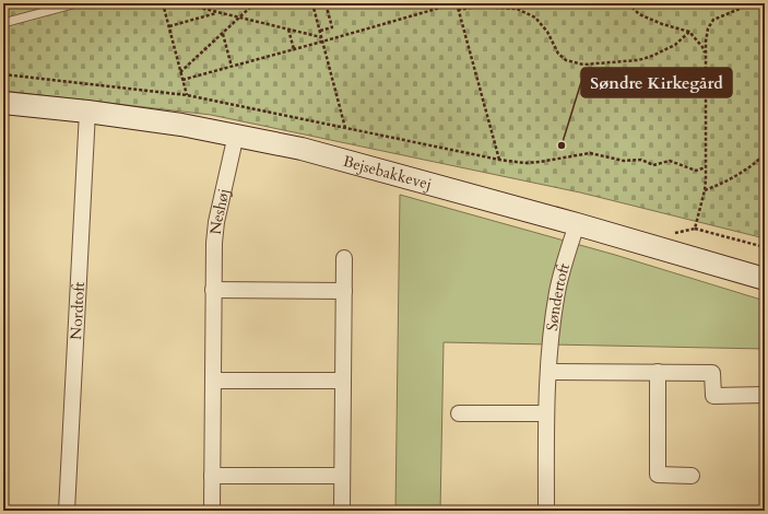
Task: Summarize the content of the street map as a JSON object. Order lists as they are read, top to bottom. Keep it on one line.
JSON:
{"streets":{"street":["Bejsebakkevej","Neshøj","Søndertoft","Nordtoft"]},"crossings":[["Bejsebakkevej","Neshøj"],["Bejsebakkevej","Søndertoft"],["Bejsebakkevej","Nordtoft"]],"places":["Søndre Kirkegård"]}
